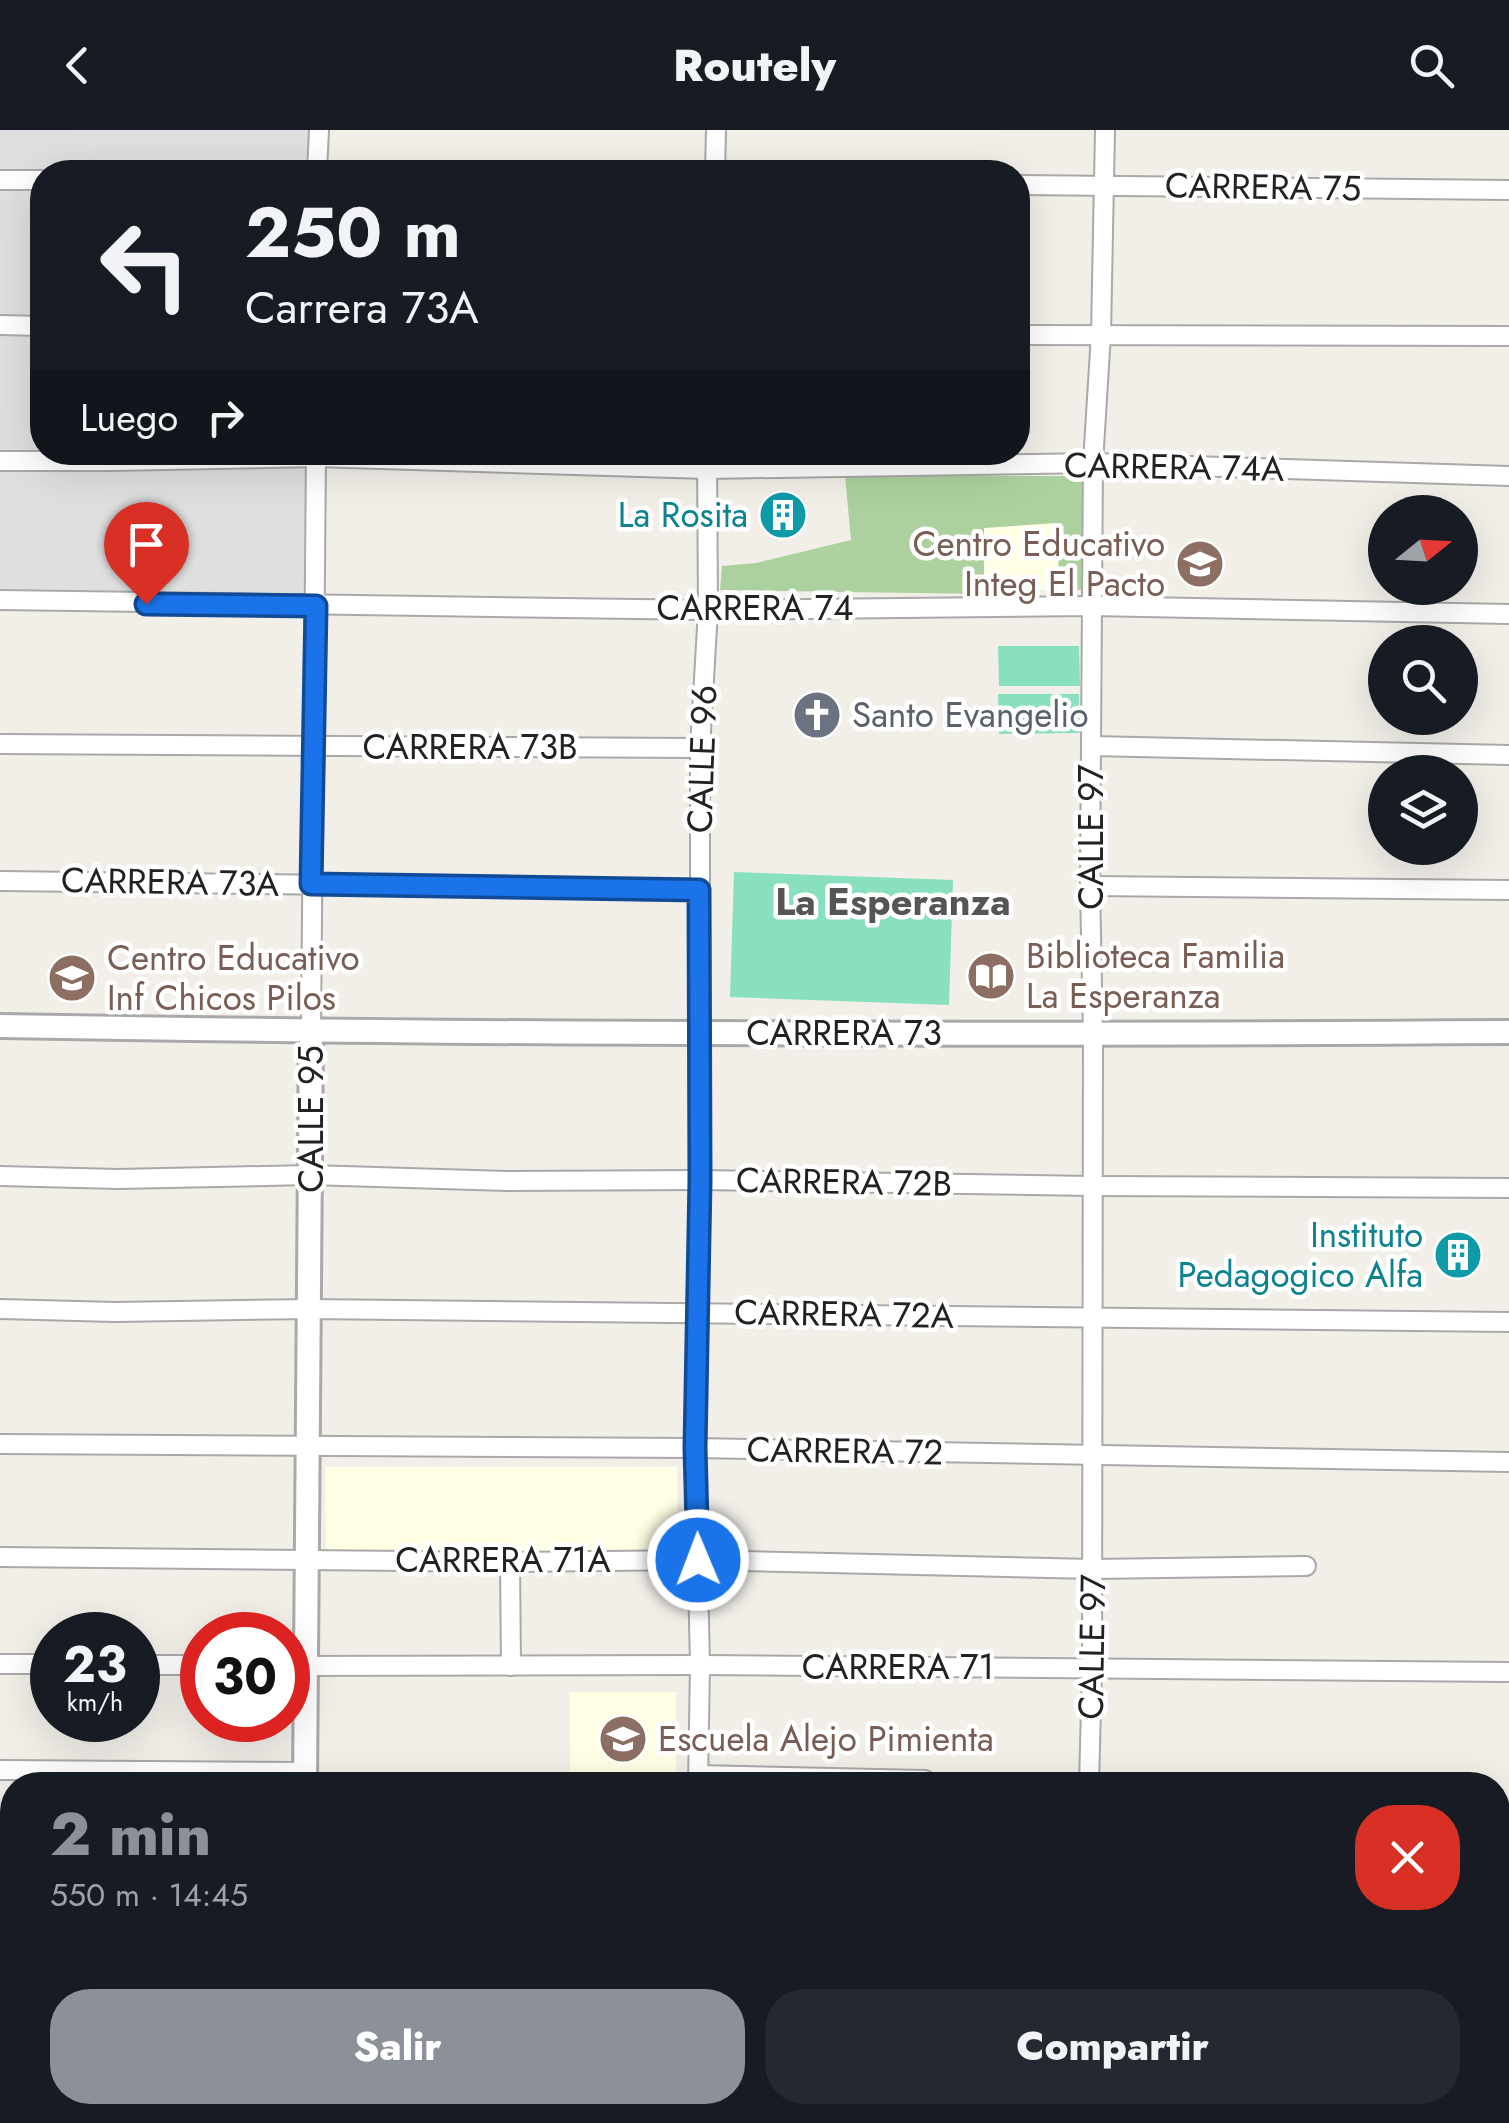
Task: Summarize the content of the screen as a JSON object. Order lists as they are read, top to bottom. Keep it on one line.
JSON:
{"streets":{"street":["CARRERA 75","CARRERA 74A","CARRERA 74","CARRERA 73B","CALLE 96","CALLE 97","CARRERA 73A","CARRERA 73","CALLE 95","CARRERA 72B","CARRERA 72A","CARRERA 72","CARRERA 71A","CARRERA 71"]},"crossings":[["CARRERA 75","CALLE 97"],["CARRERA 74A","CALLE 97"],["CARRERA 74","CALLE 96"],["CARRERA 74","CALLE 97"],["CARRERA 74","CALLE 95"],["CARRERA 73B","CALLE 96"],["CARRERA 73B","CALLE 95"],["CALLE 96","CARRERA 73A"],["CALLE 96","CARRERA 73"],["CALLE 96","CARRERA 72B"],["CALLE 96","CARRERA 72A"],["CALLE 96","CARRERA 72"],["CALLE 96","CARRERA 71A"],["CALLE 96","CARRERA 71"],["CALLE 97","CARRERA 73"],["CALLE 97","CARRERA 72B"],["CALLE 97","CARRERA 72A"],["CALLE 97","CARRERA 72"],["CALLE 97","CARRERA 71A"],["CALLE 97","CARRERA 71"],["CARRERA 73A","CALLE 95"],["CARRERA 73","CALLE 95"],["CALLE 95","CARRERA 72B"],["CALLE 95","CARRERA 72A"],["CALLE 95","CARRERA 72"],["CALLE 95","CARRERA 71A"]],"districts":["La Esperanza"],"places":{"building":["La Rosita","Instituto Pedagogico Alfa"],"school or university":["Centro Educativo Integ El Pacto","Centro Educativo Inf Chicos Pilos","Escuela Alejo Pimienta"],"church":["Santo Evangelio"],"library":["Biblioteca Familia La Esperanza"]},"north":"right","page":{"header":"Routely","turn":["250 m","Carrera 73A"],"then":"Luego","speed":"23 km/h","limit":"30","heading":["2 min","550 m · 14:45"],"buttons":["Salir","Compartir"]}}
